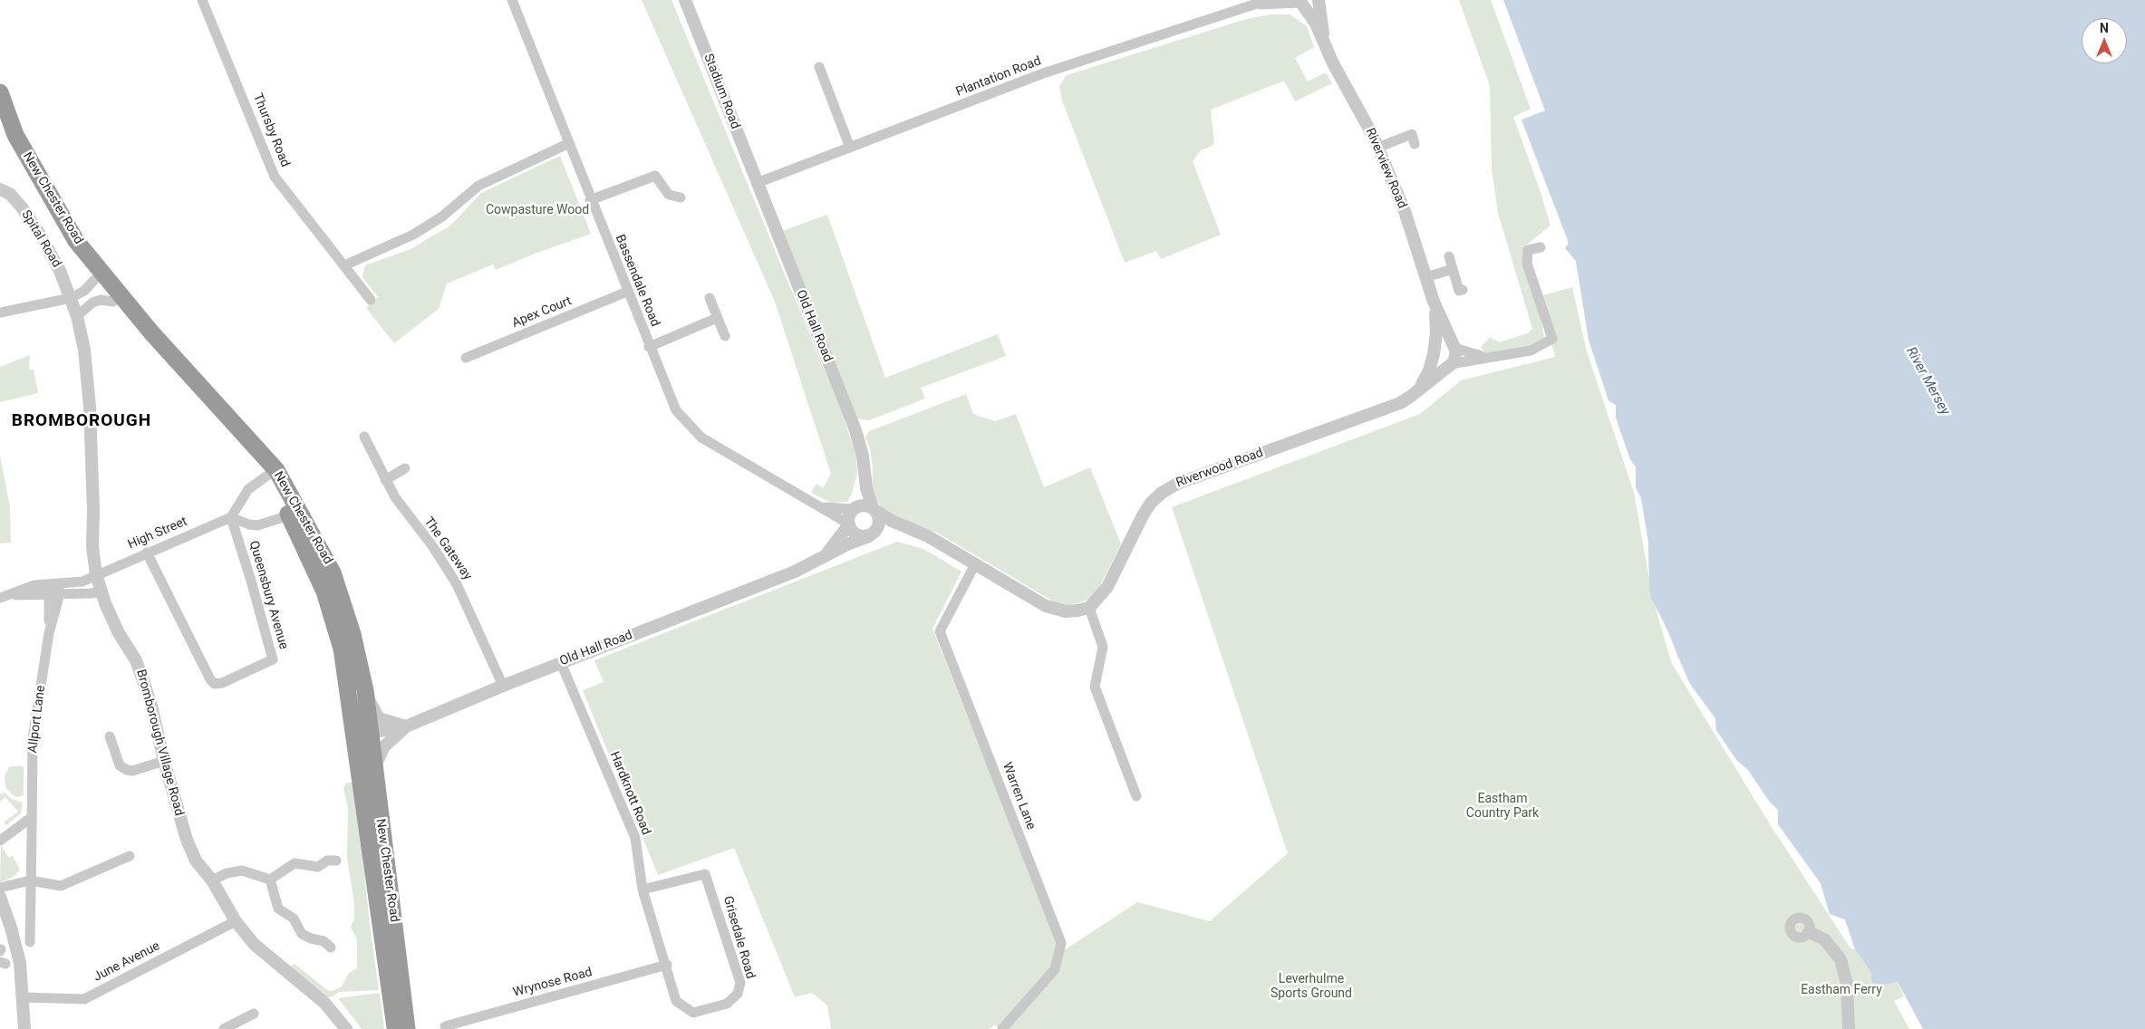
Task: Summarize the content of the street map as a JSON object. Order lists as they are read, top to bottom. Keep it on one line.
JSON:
{"streets":{"highway":["New Chester Road"],"street":["Plantation Road","Stadium Road","Thursby Road","Riverview Road","Spital Road","Bassendale Road","Apex Court","Old Hall Road","Riverwood Road","High Street","The Gateway","Queensbury Avenue","Allport Lane","Bromborough Village Road","Hardknott Road","Warren Lane","Grisedale Road","June Avenue","Wrynose Road"]},"crossings":[["Plantation Road","Stadium Road"],["Plantation Road","Riverview Road"],["Plantation Road","Old Hall Road"],["Stadium Road","Old Hall Road"],["Riverview Road","Riverwood Road"],["New Chester Road","Old Hall Road"],["Spital Road","Bromborough Village Road"],["Bassendale Road","Apex Court"],["Bassendale Road","Old Hall Road"],["Old Hall Road","The Gateway"],["Old Hall Road","Hardknott Road"],["High Street","Queensbury Avenue"],["High Street","Allport Lane"],["High Street","Bromborough Village Road"],["Bromborough Village Road","June Avenue"],["Hardknott Road","Grisedale Road"],["Hardknott Road","Wrynose Road"],["Grisedale Road","Wrynose Road"]],"districts":["BROMBOROUGH"],"water":["River Mersey"],"parks":["Cowpasture Wood","Eastham Country Park","Leverhulme Sports Ground","Eastham Ferry"],"north":"top"}
